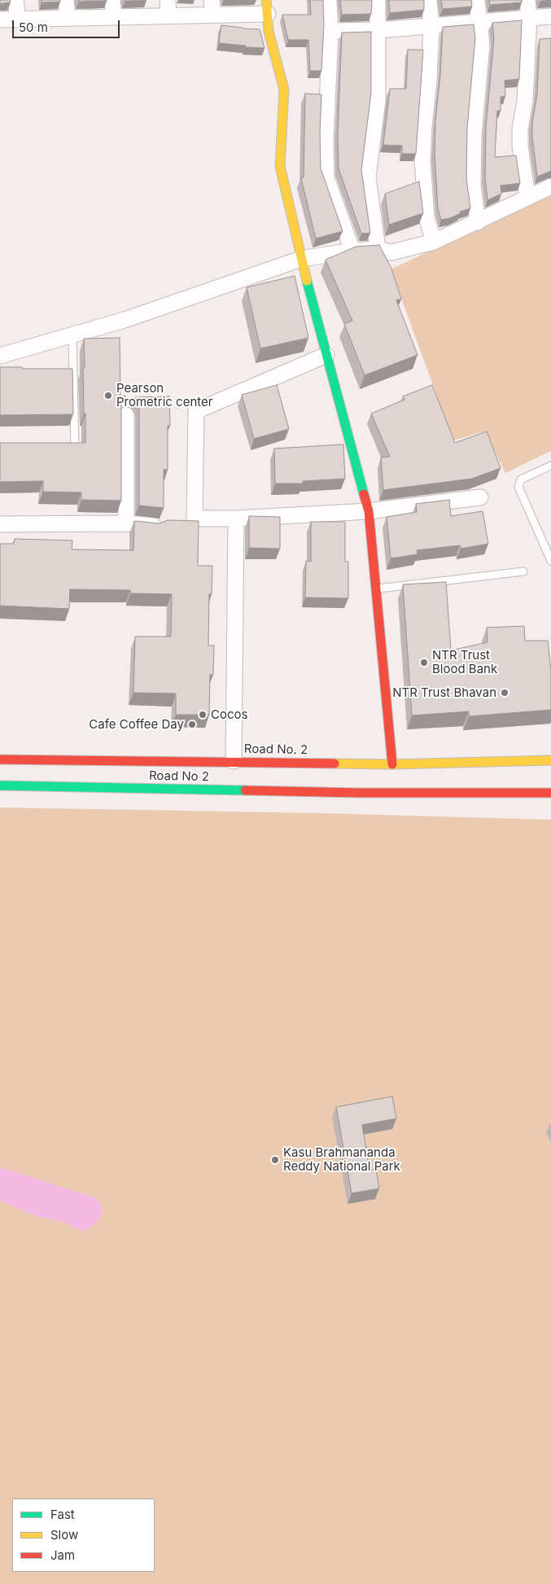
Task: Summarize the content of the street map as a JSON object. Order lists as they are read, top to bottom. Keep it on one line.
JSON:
{"streets":{"main road":["Road No. 2","Road No 2"]},"places":["Pearson Prometric center","NTR Trust Blood Bank","NTR Trust Bhavan","Cocos","Cafe Coffee Day","Kasu Brahmananda Reddy National Park"],"legend":["Fast","Slow","Jam"],"scale_bar":"50 m"}
